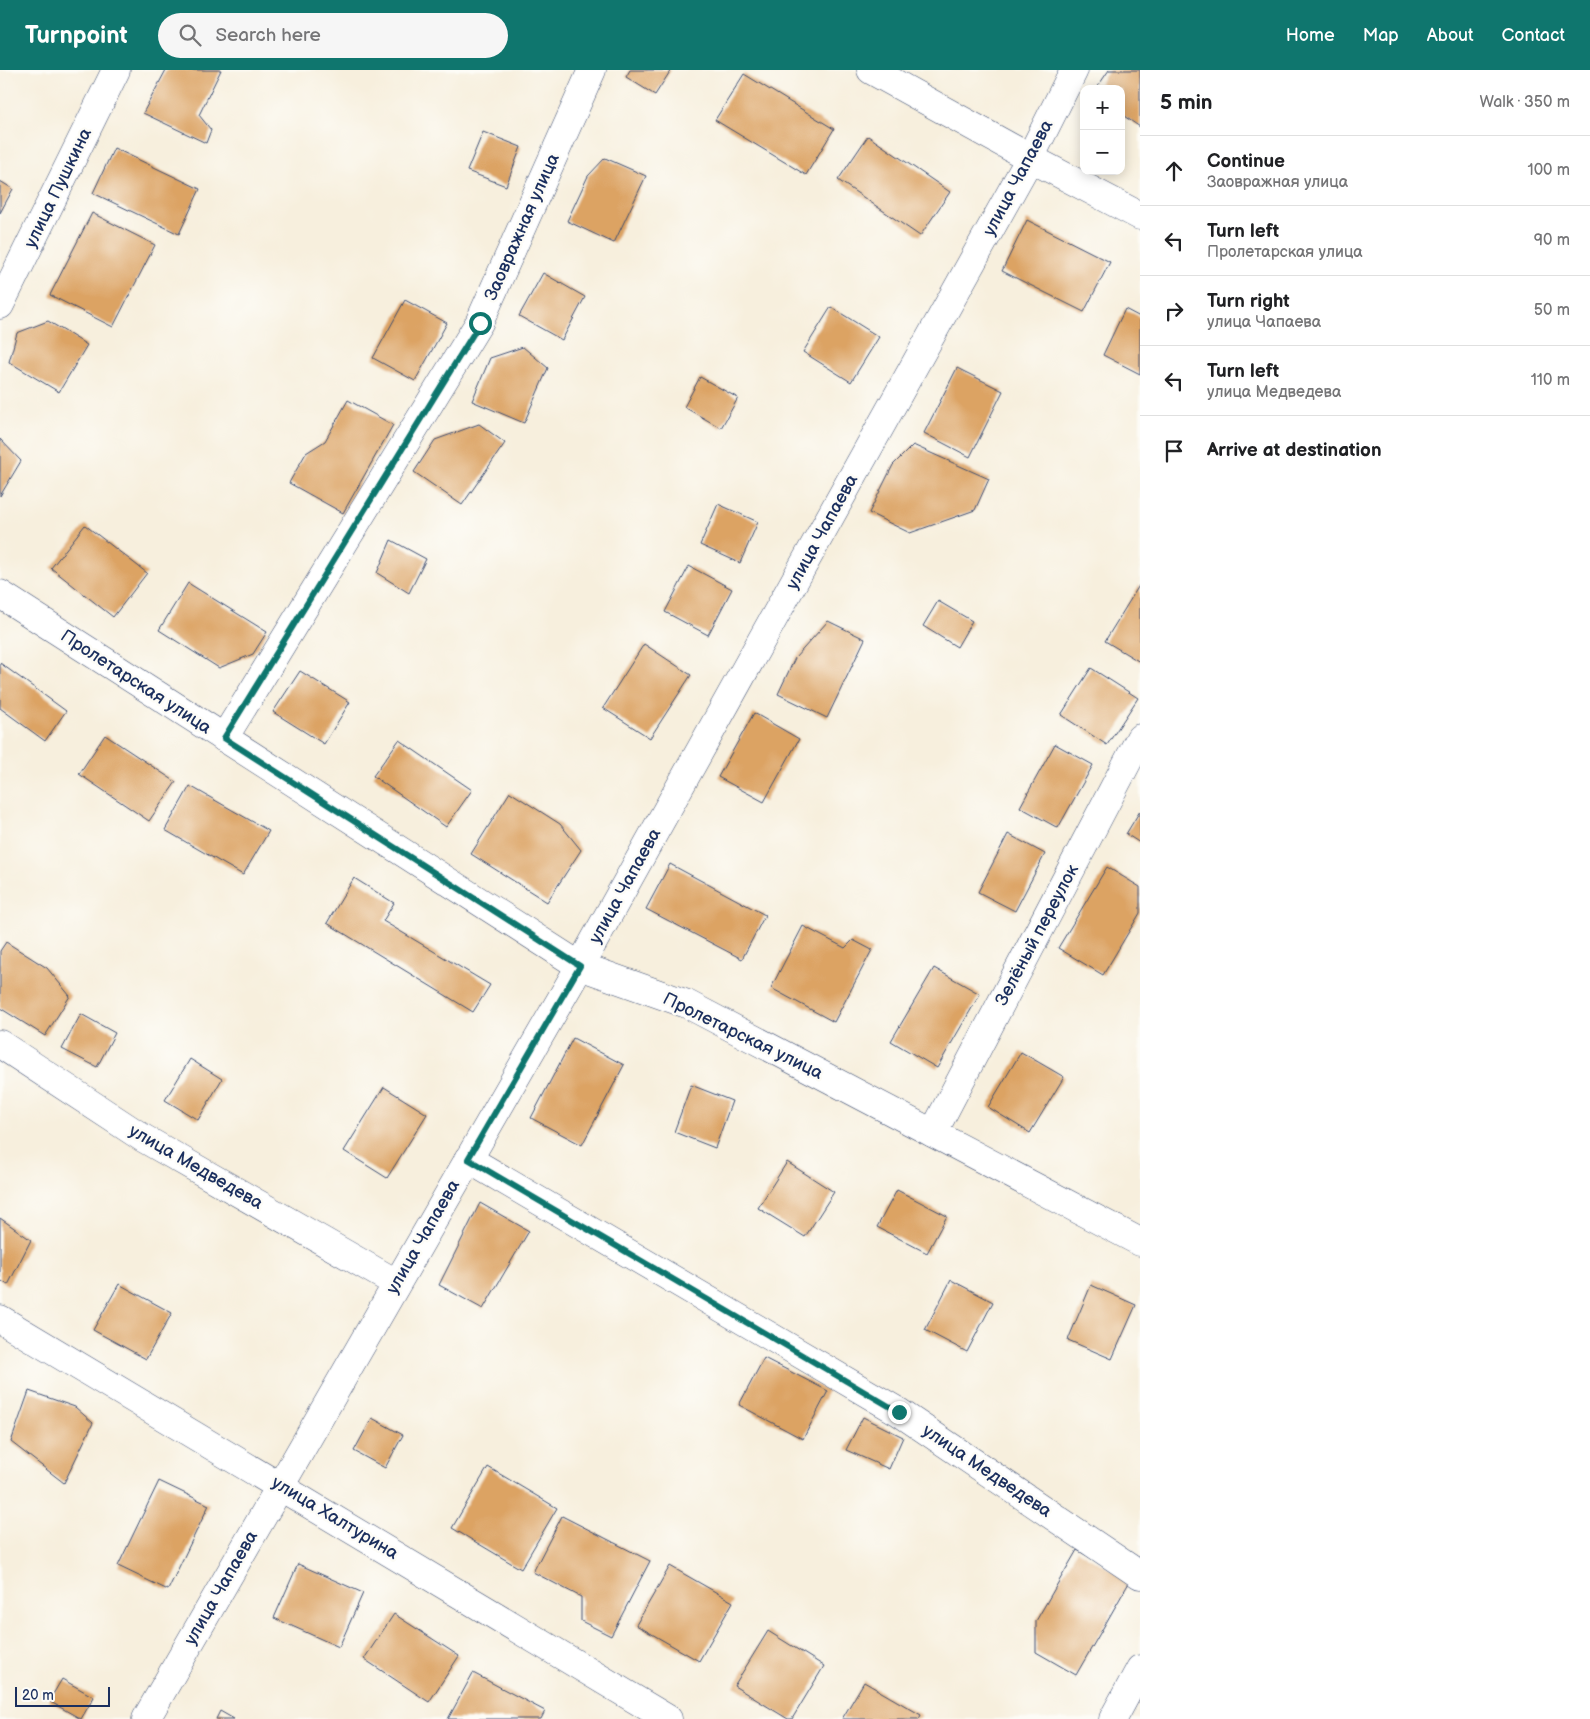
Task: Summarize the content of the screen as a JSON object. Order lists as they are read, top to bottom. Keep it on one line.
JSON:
{"streets":{"street":["улица Чапаева","улица Пушкина","Заовражная улица","Пролетарская улица","Зелёный переулок","улица Медведева","улица Халтурина"]},"crossings":[["улица Чапаева","Пролетарская улица"],["улица Чапаева","улица Медведева"],["улица Чапаева","улица Халтурина"],["Заовражная улица","Пролетарская улица"],["Пролетарская улица","Зелёный переулок"]],"scale_bar":"20 m","page":{"header":"Turnpoint","search":"Search here","nav":["Home","Map","About","Contact"],"heading":["5 min","Walk · 350 m"],"map_buttons":["+","−"],"list":[["Continue","Заовражная улица","100 m"],["Turn left","Пролетарская улица","90 m"],["Turn right","улица Чапаева","50 m"],["Turn left","улица Медведева","110 m"],"Arrive at destination"],"scale":"20 m"}}
